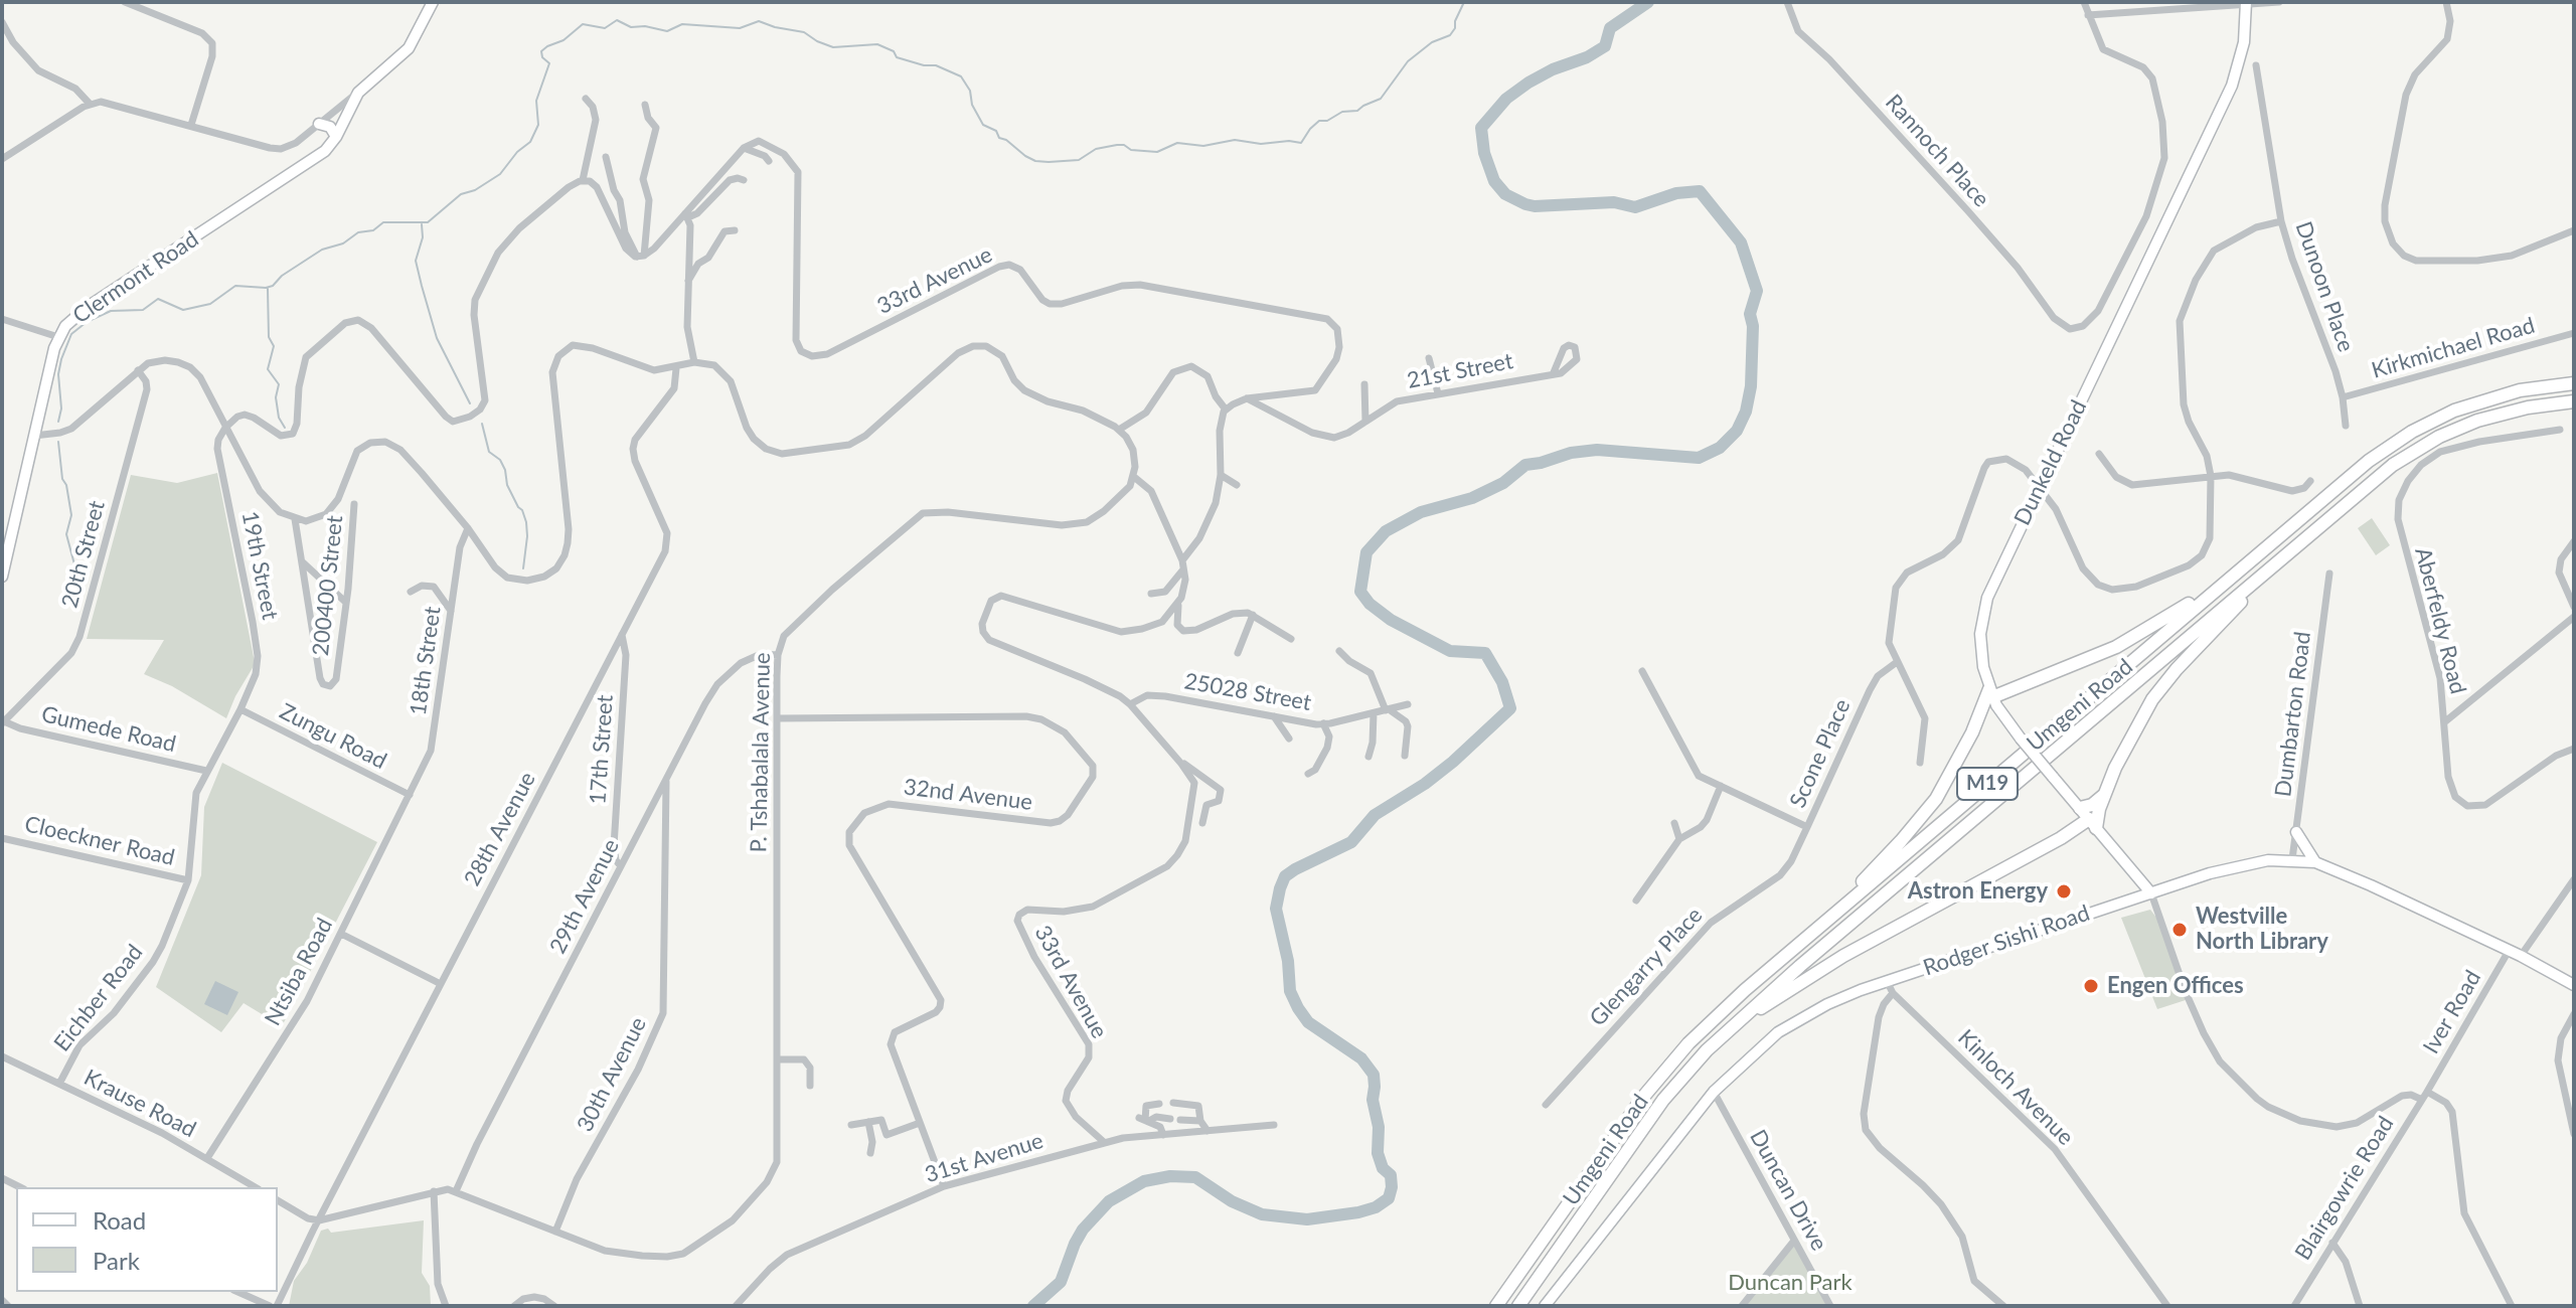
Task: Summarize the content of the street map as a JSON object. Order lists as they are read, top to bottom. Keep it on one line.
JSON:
{"streets":{"highway":["Umgeni Road","M19"],"street":["Rannoch Place","Clermont Road","33rd Avenue","Dunoon Place","Kirkmichael Road","21st Street","Dunkeld Road","20th Street","19th Street","200400 Street","Aberfeldy Road","18th Street","25028 Street","Dumbarton Road","Gumede Road","Zungu Road","17th Street","P. Tshabalala Avenue","Scone Place","32nd Avenue","28th Avenue","Cloeckner Road","29th Avenue","Rodger Sishi Road","Glengarry Place","Ntsiba Road","Eichber Road","Iver Road","30th Avenue","Kinloch Avenue","Krause Road","31st Avenue","Blairgowrie Road","Duncan Drive"]},"crossings":[["33rd Avenue","21st Street"],["33rd Avenue","25028 Street"],["33rd Avenue","31st Avenue"],["Dunoon Place","Kirkmichael Road"],["Dunkeld Road","Rodger Sishi Road"],["20th Street","Gumede Road"],["19th Street","Zungu Road"],["19th Street","Eichber Road"],["18th Street","Zungu Road"],["18th Street","Ntsiba Road"],["Dumbarton Road","Rodger Sishi Road"],["Gumede Road","Eichber Road"],["Zungu Road","Ntsiba Road"],["Zungu Road","Eichber Road"],["17th Street","28th Avenue"],["17th Street","29th Avenue"],["P. Tshabalala Avenue","32nd Avenue"],["P. Tshabalala Avenue","29th Avenue"],["P. Tshabalala Avenue","30th Avenue"],["Scone Place","Glengarry Place"],["32nd Avenue","31st Avenue"],["Cloeckner Road","Eichber Road"],["29th Avenue","30th Avenue"],["Rodger Sishi Road","Iver Road"],["Rodger Sishi Road","Kinloch Avenue"],["Rodger Sishi Road","Duncan Drive"],["Ntsiba Road","Krause Road"],["Eichber Road","Krause Road"],["Iver Road","Blairgowrie Road"]],"parks":["Duncan Park"],"places":["Astron Energy","Westville North Library","Engen Offices"],"legend":["Road","Park"]}
